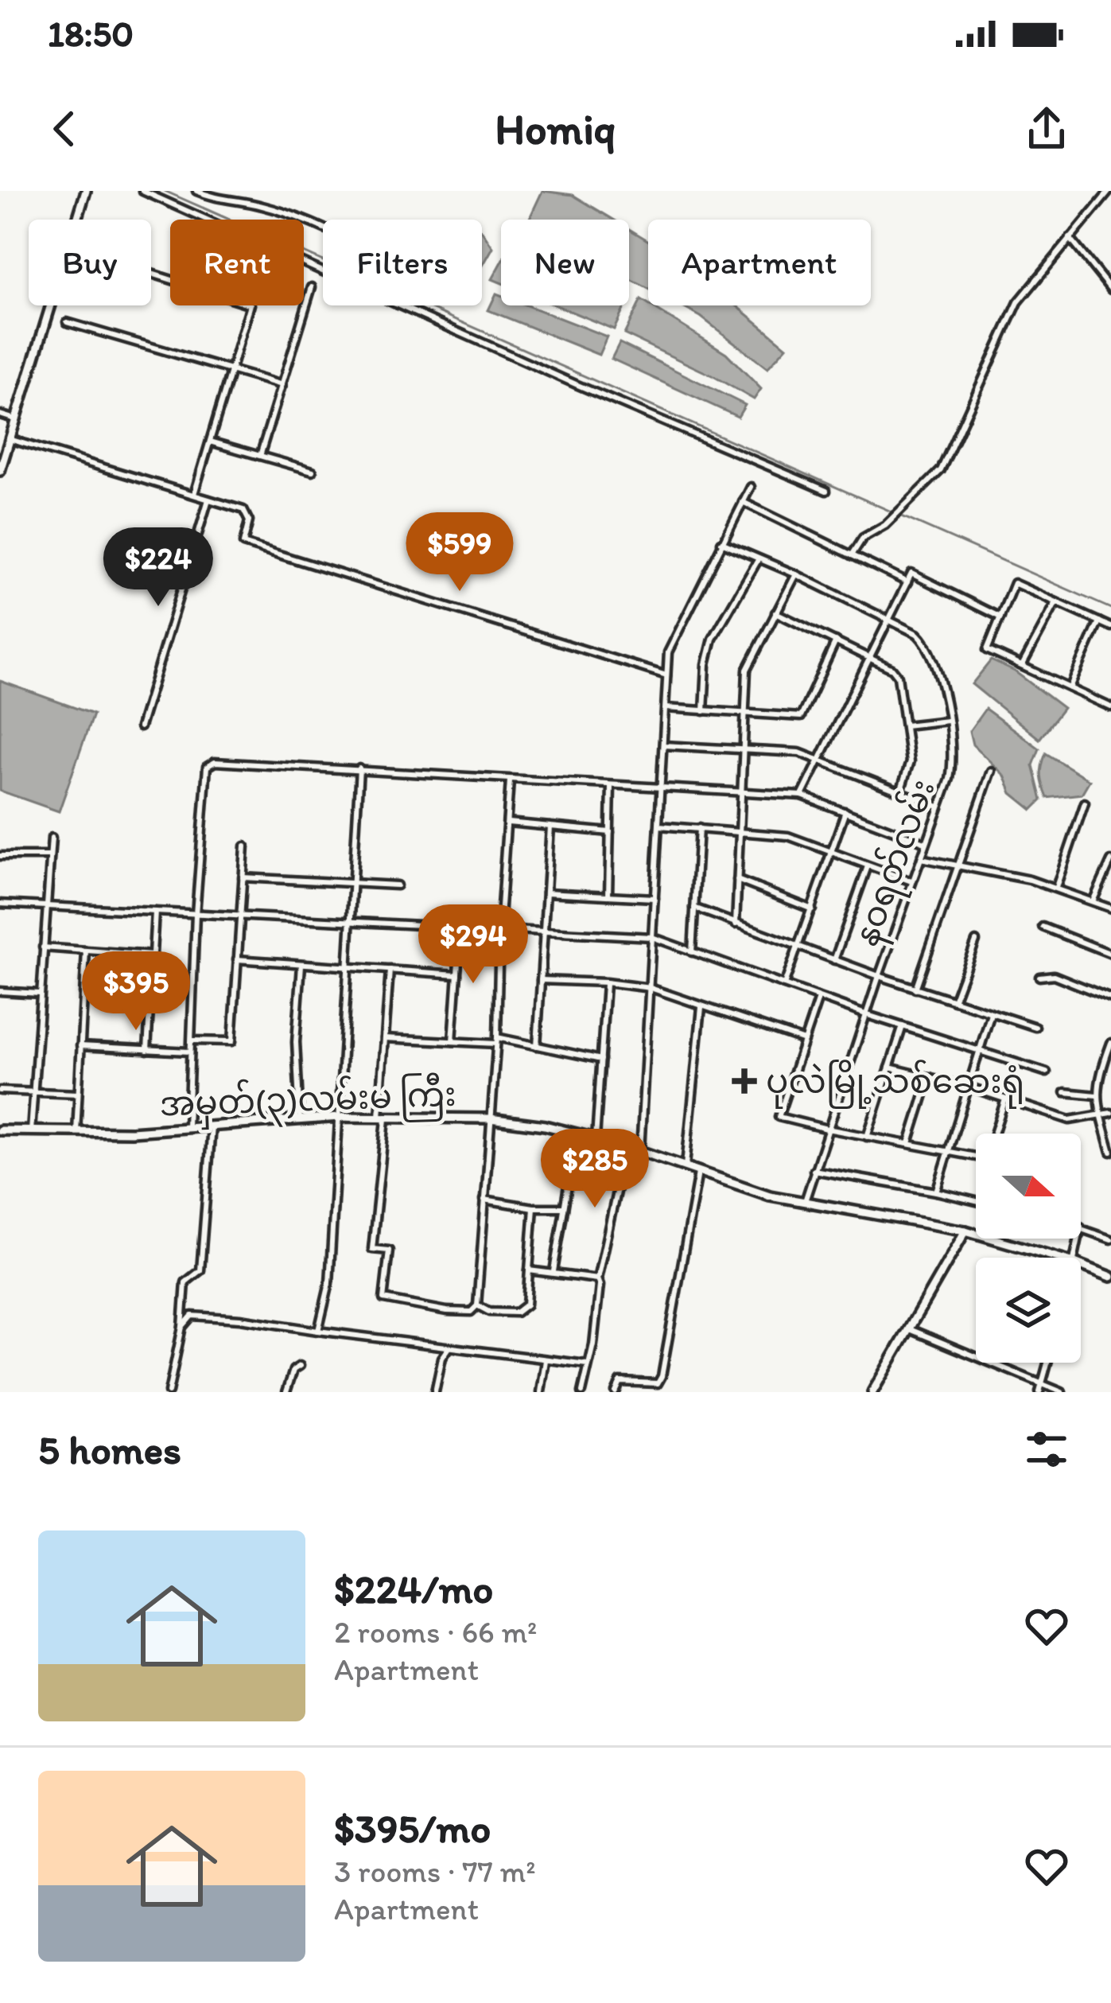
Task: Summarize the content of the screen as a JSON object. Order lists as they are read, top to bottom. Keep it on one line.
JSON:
{"streets":{"main road":["အမှတ်(၃)လမ်းမ ကြီး"],"street":["နဝရတ်လမ်း"]},"crossings":[["နဝရတ်လမ်း","အမှတ်(၃)လမ်းမ ကြီး"]],"places":{"health":["ပုလဲမြို့သစ်ဆေးရုံ"]},"north":"right","page":{"status":"18:50","header":"Homiq","chip":["Buy","Rent","Filters","New","Apartment"],"price":["$599","$224","$294","$395","$285"],"heading":"5 homes","list":[{"name":"$224/mo","note":"2 rooms · 66 m² · Apartment"},{"name":"$395/mo","note":"3 rooms · 77 m² · Apartment"}]}}
